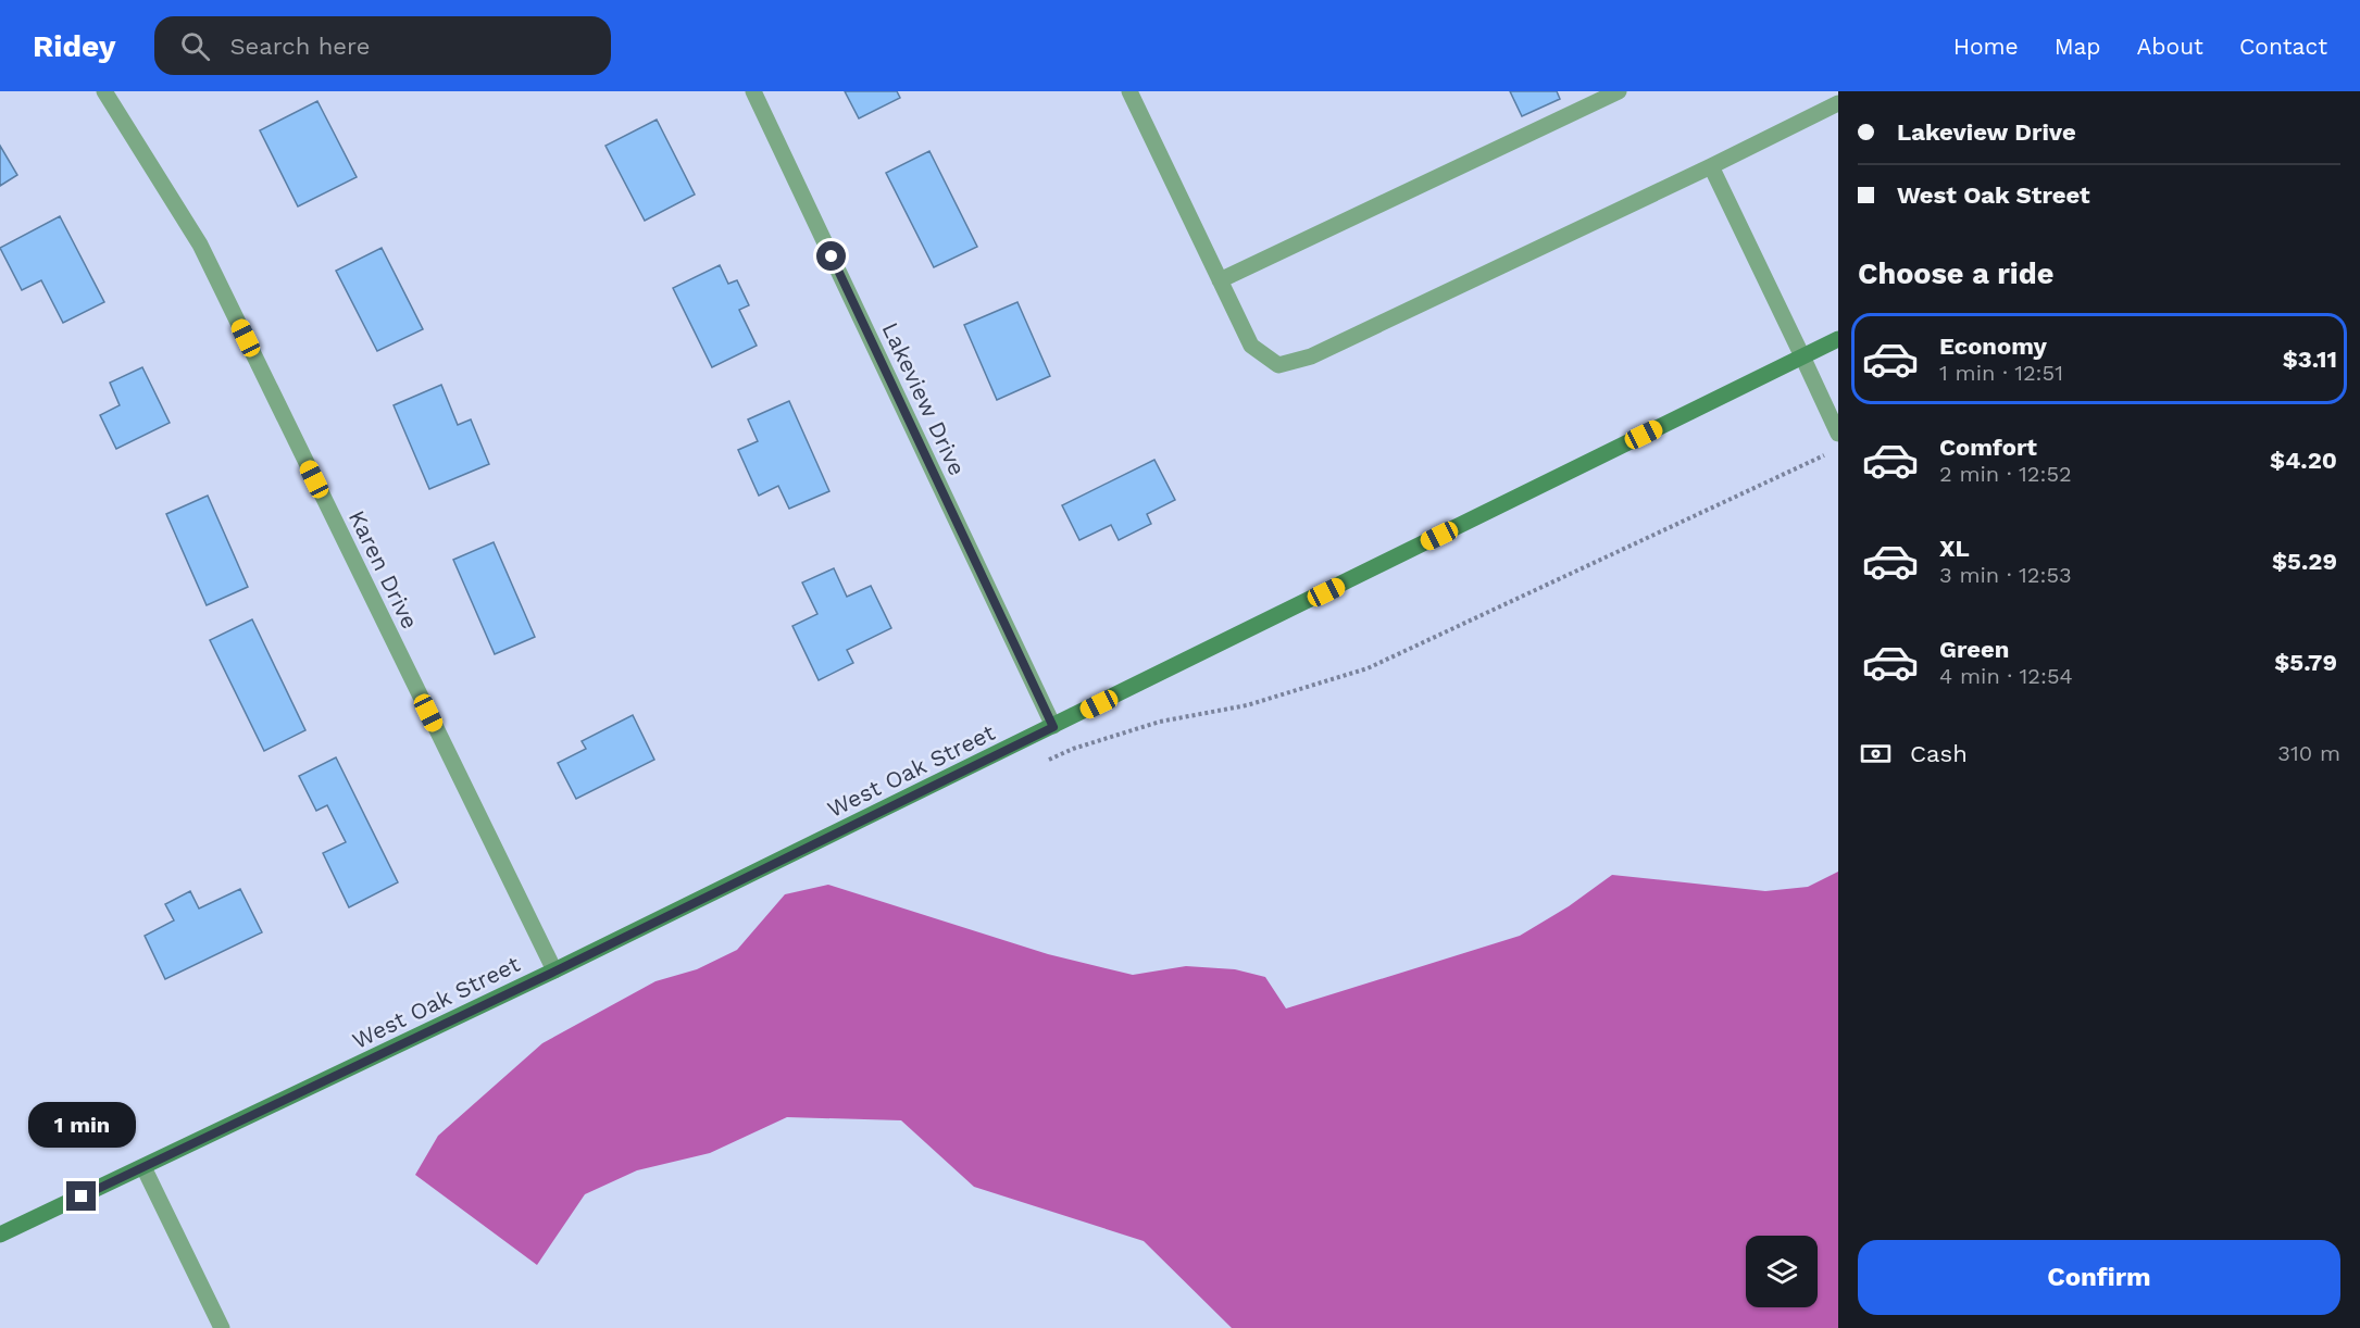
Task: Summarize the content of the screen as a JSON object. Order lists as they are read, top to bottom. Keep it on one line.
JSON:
{"streets":{"main road":["West Oak Street"],"street":["Lakeview Drive","Karen Drive"]},"crossings":[["Lakeview Drive","West Oak Street"],["Karen Drive","West Oak Street"]],"page":{"header":"Ridey","search":"Search here","nav":["Home","Map","About","Contact"],"banner":["Lakeview Drive","West Oak Street"],"heading":"Choose a ride","list":[{"name":"Economy","note":"1 min · 12:51","value":"$3.11"},{"name":"Comfort","note":"2 min · 12:52","value":"$4.20"},{"name":"XL","note":"3 min · 12:53","value":"$5.29"},{"name":"Green","note":"4 min · 12:54","value":"$5.79"}],"pay":["Cash","310 m"],"bubble":"1 min","buttons":"Confirm"}}
